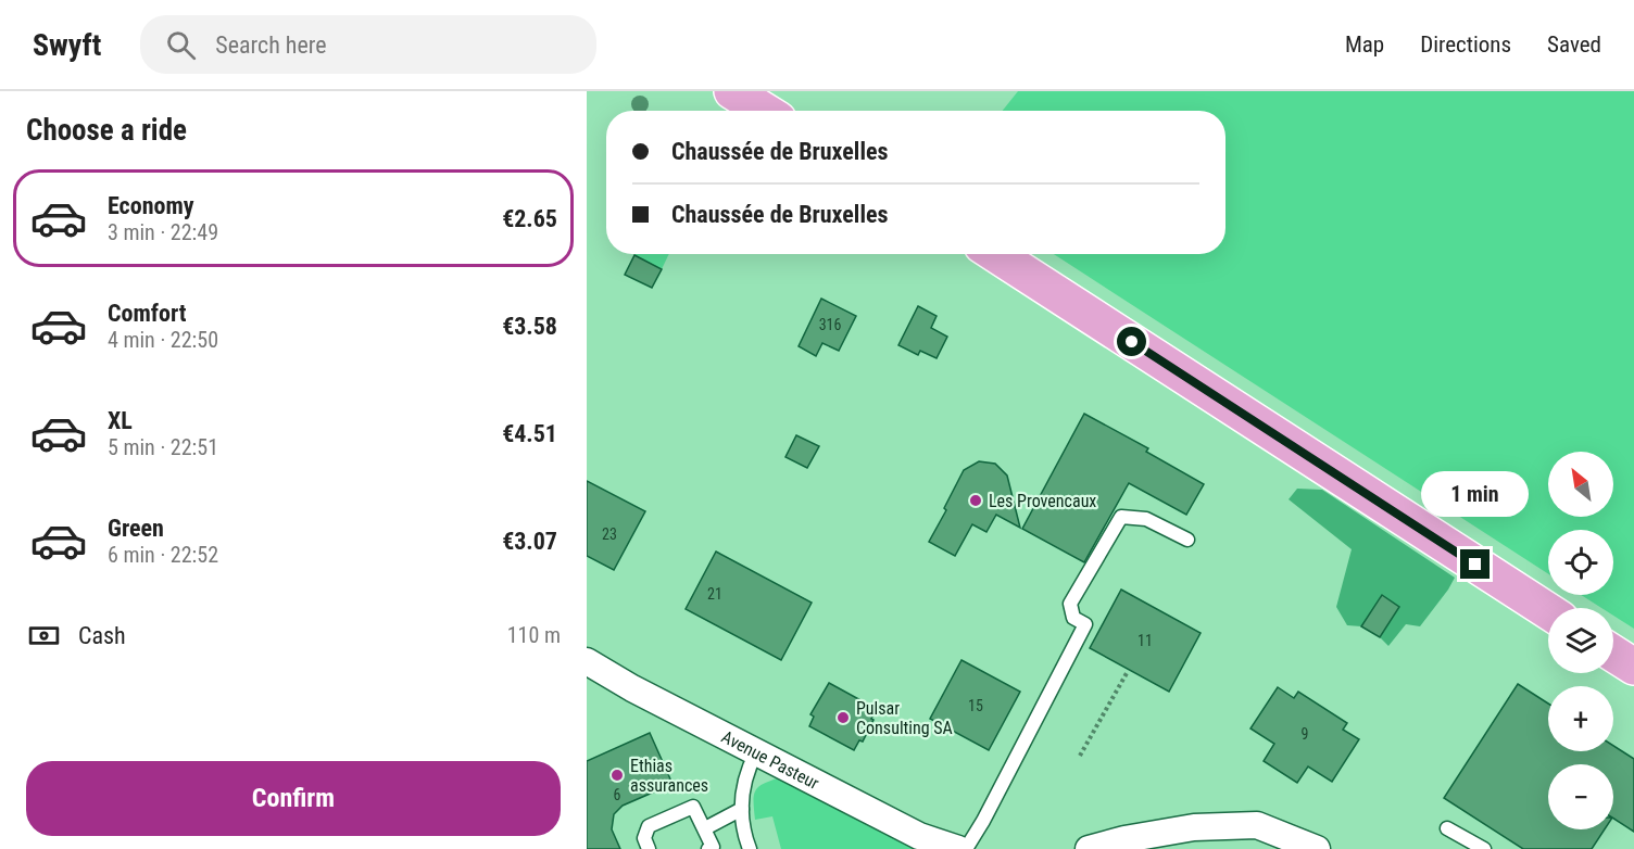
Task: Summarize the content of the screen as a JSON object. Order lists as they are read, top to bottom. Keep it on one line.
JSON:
{"streets":{"street":["Avenue Pasteur"]},"places":["Les Provencaux","Pulsar Consulting SA","Ethias assurances"],"house_numbers":["316","23","21","11","15","9","6"],"north":"top left","page":{"header":"Swyft","search":"Search here","nav":["Map","Directions","Saved"],"heading":"Choose a ride","banner":["Chaussée de Bruxelles","Chaussée de Bruxelles"],"list":[{"name":"Economy","note":"3 min · 22:49","value":"€2.65"},{"name":"Comfort","note":"4 min · 22:50","value":"€3.58"},{"name":"XL","note":"5 min · 22:51","value":"€4.51"},{"name":"Green","note":"6 min · 22:52","value":"€3.07"}],"map_buttons":["+","−"],"bubble":"1 min","pay":["Cash","110 m"],"buttons":"Confirm"}}
